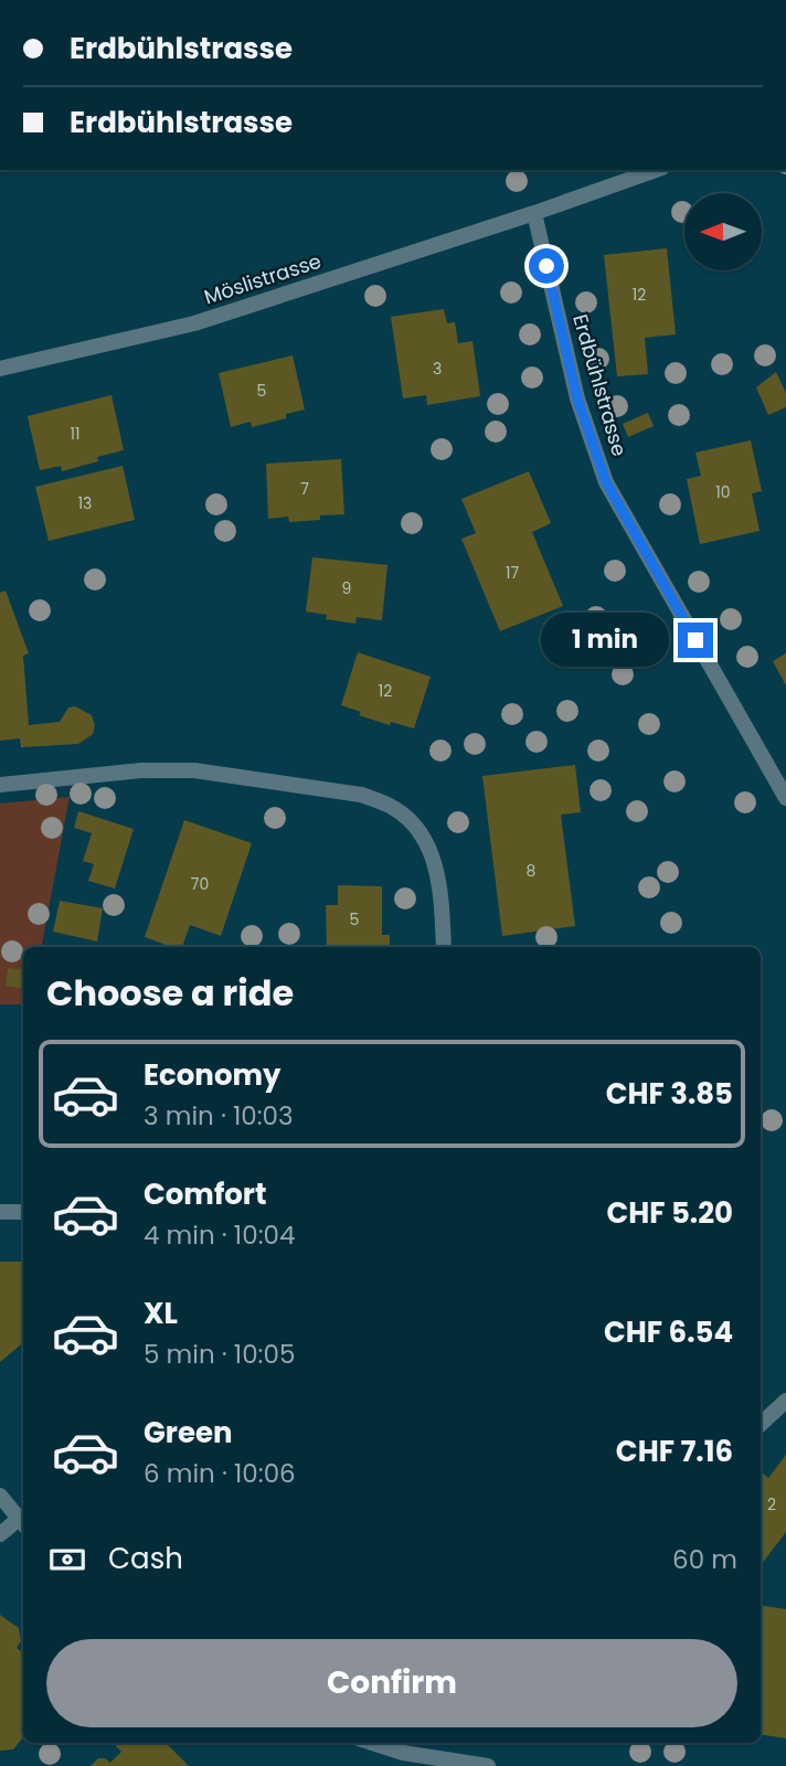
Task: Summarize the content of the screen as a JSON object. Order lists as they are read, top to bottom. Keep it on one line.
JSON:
{"streets":{"street":["Möslistrasse","Erdbühlstrasse"]},"crossings":[["Möslistrasse","Erdbühlstrasse"]],"house_numbers":["12","3","5","11","7","10","13","17","9","12","8","70","5","2"],"north":"left","page":{"banner":["Erdbühlstrasse","Erdbühlstrasse"],"bubble":"1 min","heading":"Choose a ride","list":[{"name":"Economy","note":"3 min · 10:03","value":"CHF 3.85"},{"name":"Comfort","note":"4 min · 10:04","value":"CHF 5.20"},{"name":"XL","note":"5 min · 10:05","value":"CHF 6.54"},{"name":"Green","note":"6 min · 10:06","value":"CHF 7.16"}],"pay":["Cash","60 m"],"buttons":"Confirm"}}
